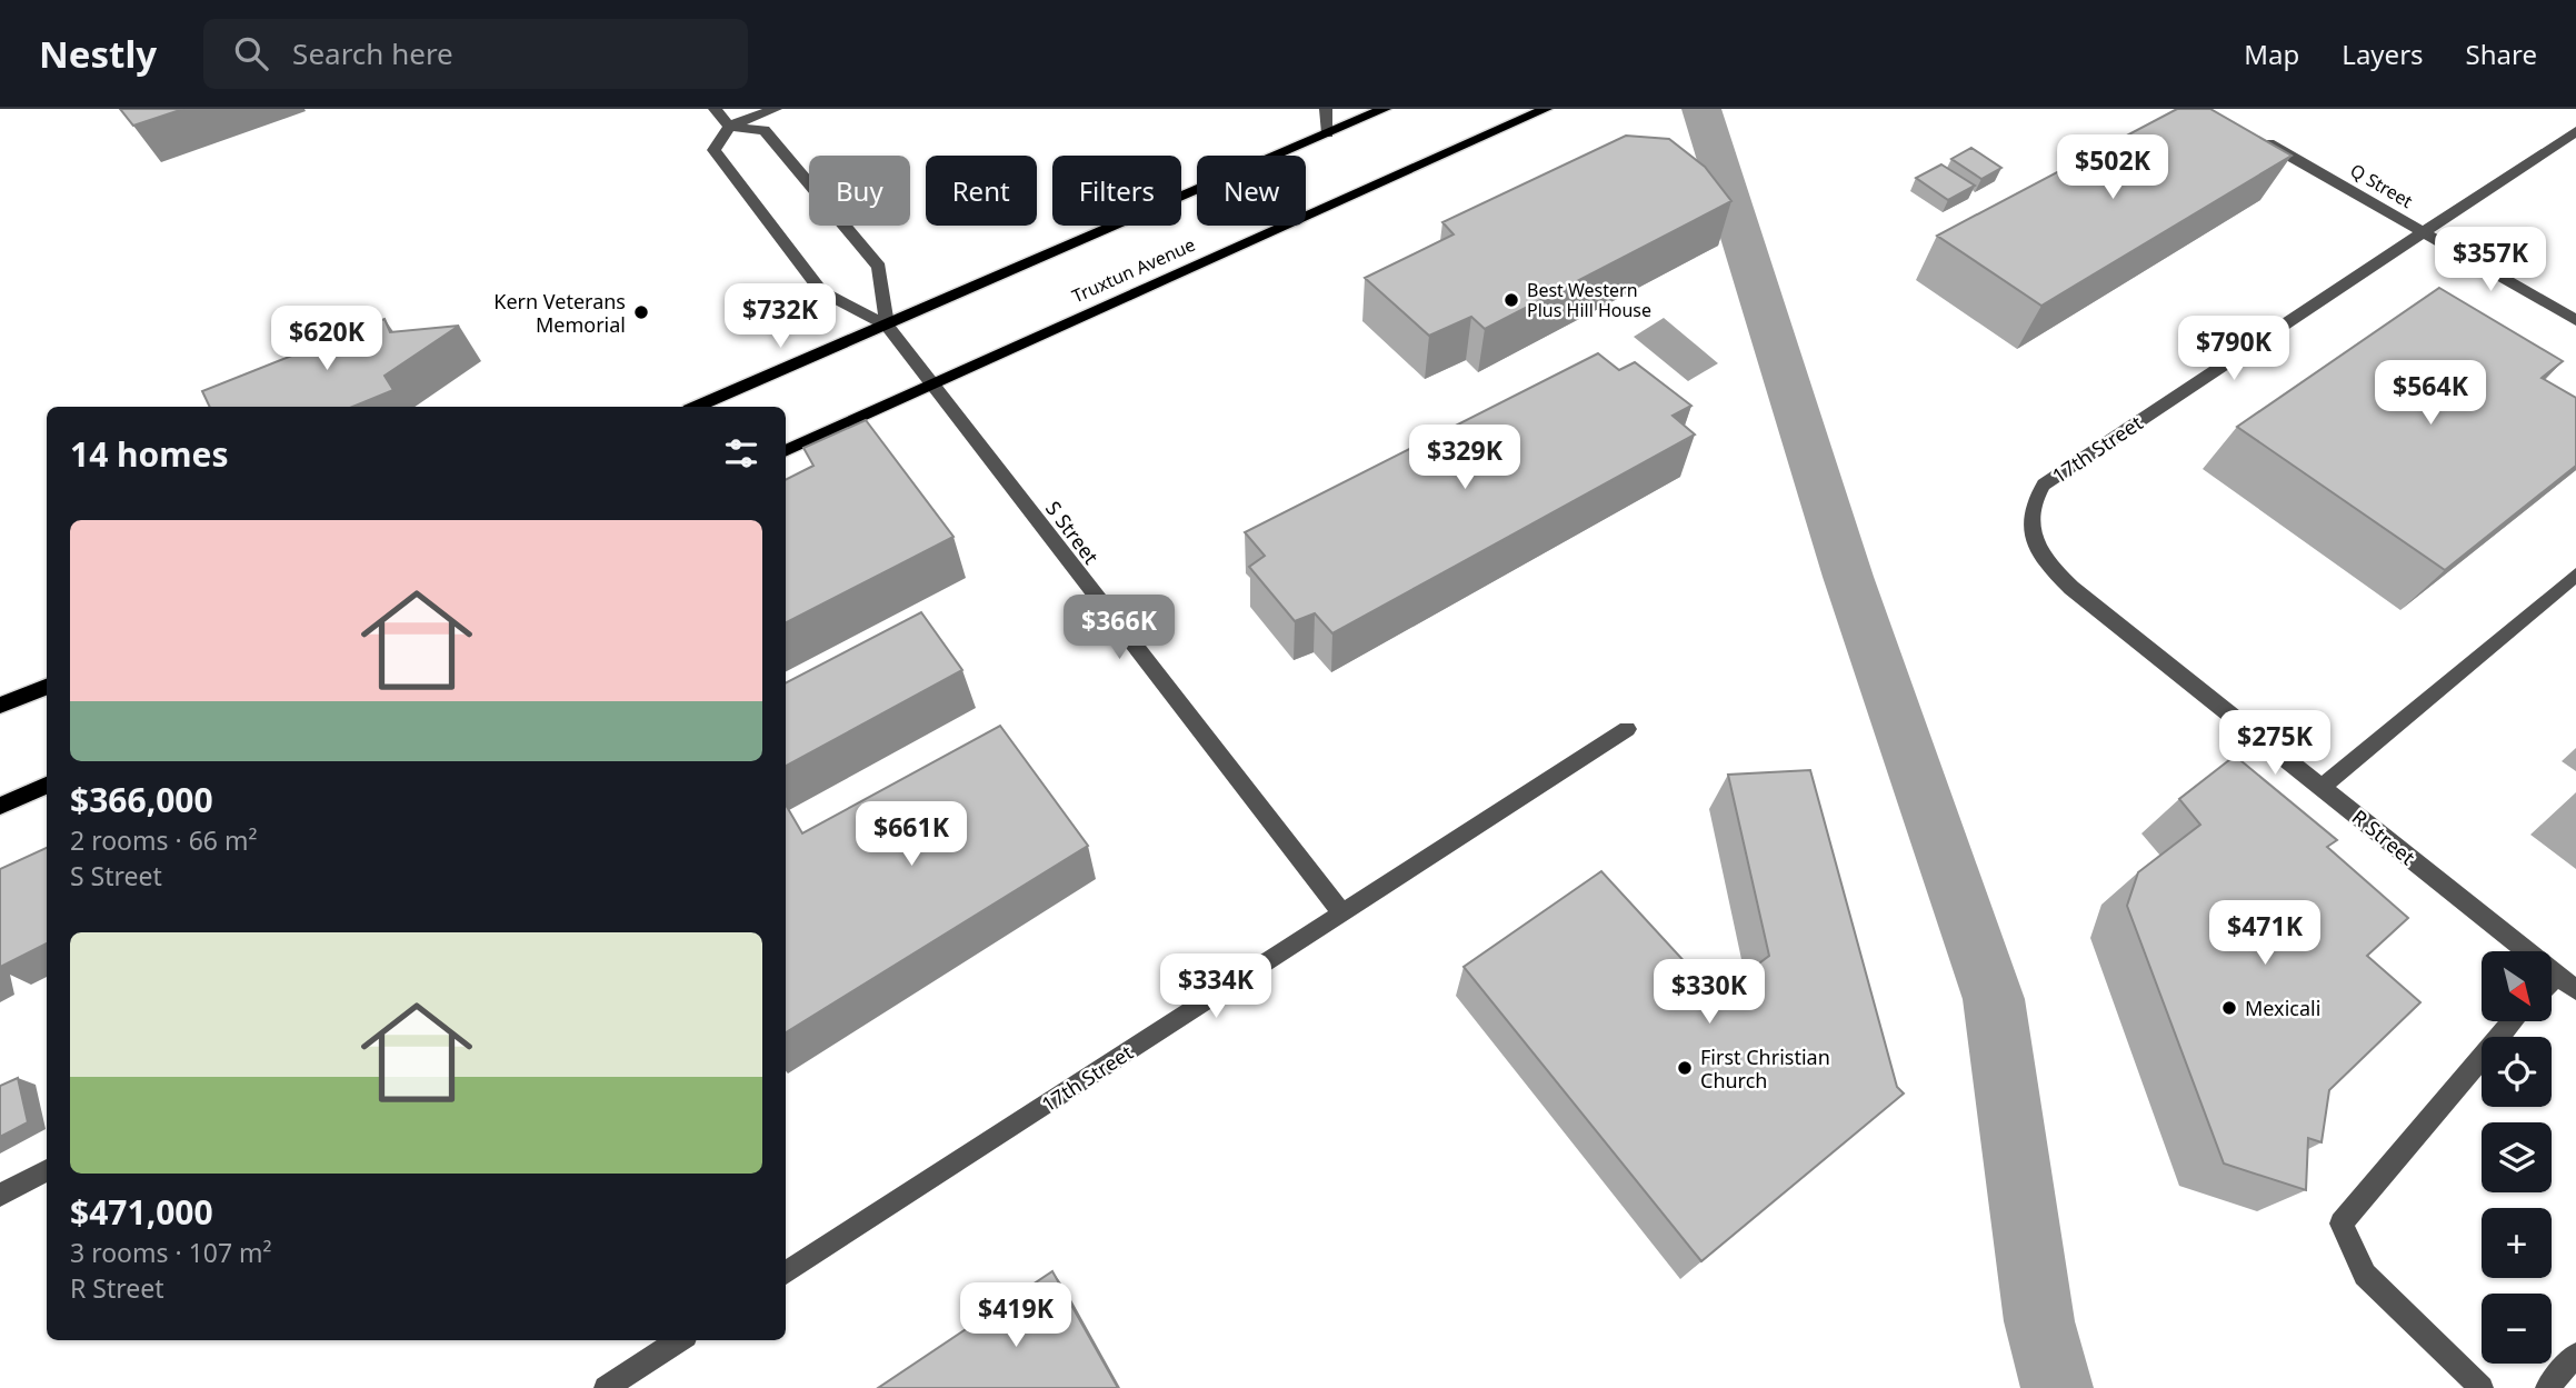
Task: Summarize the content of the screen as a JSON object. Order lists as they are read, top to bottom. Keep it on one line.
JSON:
{"streets":{"main road":["Truxtun Avenue"],"street":["Q Street","17th Street","S Street","R Street"]},"crossings":[["Q Street","17th Street"],["Truxtun Avenue","S Street"],["17th Street","S Street"],["17th Street","R Street"]],"places":["Best Western Plus Hill House","Kern Veterans Memorial","Mexicali","First Christian Church"],"north":"bottom right","page":{"header":"Nestly","search":"Search here","nav":["Map","Layers","Share"],"price":["$502K","$357K","$732K","$620K","$790K","$564K","$329K","$366K","$275K","$661K","$471K","$334K","$330K","$419K"],"chip":["Buy","Rent","Filters","New"],"heading":"14 homes","list":[{"name":"$366,000","note":"2 rooms · 66 m² · S Street"},{"name":"$471,000","note":"3 rooms · 107 m² · R Street"}],"map_buttons":["+","−"]}}
